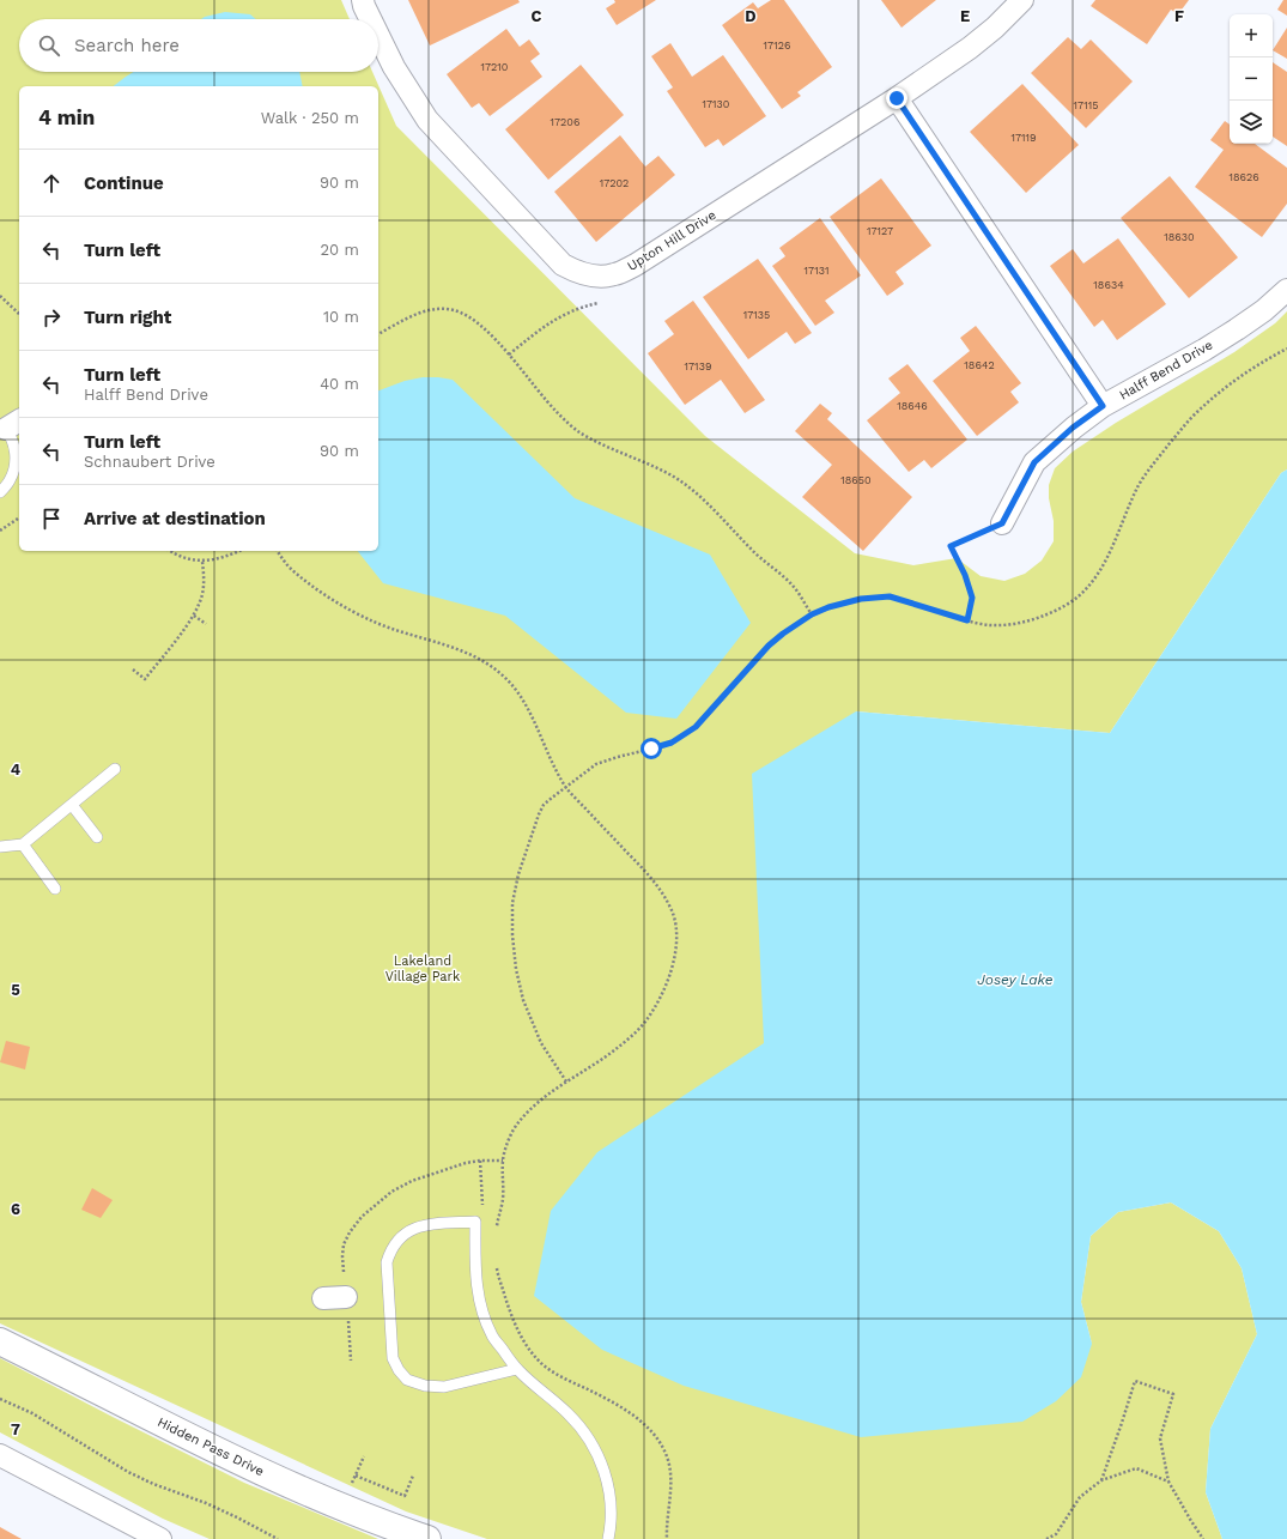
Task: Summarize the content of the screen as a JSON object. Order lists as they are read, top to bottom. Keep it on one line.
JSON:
{"streets":{"street":["Upton Hill Drive","Halff Bend Drive","Hidden Pass Drive"]},"water":["Josey Lake"],"parks":["Lakeland Village Park"],"house_numbers":["17126","17210","17130","17115","17206","17119","18626","17202","17127","18630","17131","18634","17135","18642","17139","18646","18650"],"page":{"map_buttons":["+","−"],"search":"Search here","heading":["4 min","Walk · 250 m"],"list":[["Continue","90 m"],["Turn left","20 m"],["Turn right","10 m"],["Turn left","Halff Bend Drive","40 m"],["Turn left","Schnaubert Drive","90 m"],"Arrive at destination"]},"grid":{"columns":["C","D","E","F"],"rows":["4","5","6","7"]}}
